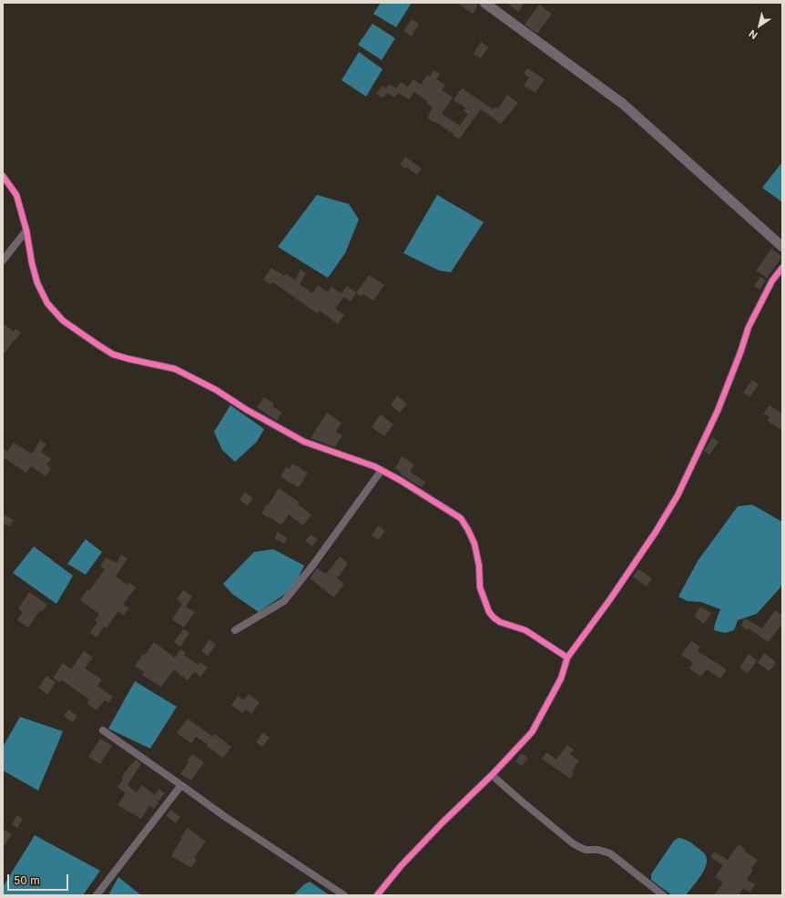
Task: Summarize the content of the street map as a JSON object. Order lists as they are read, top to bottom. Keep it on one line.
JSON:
{"scale_bar":"50 m","north":"bottom left"}
